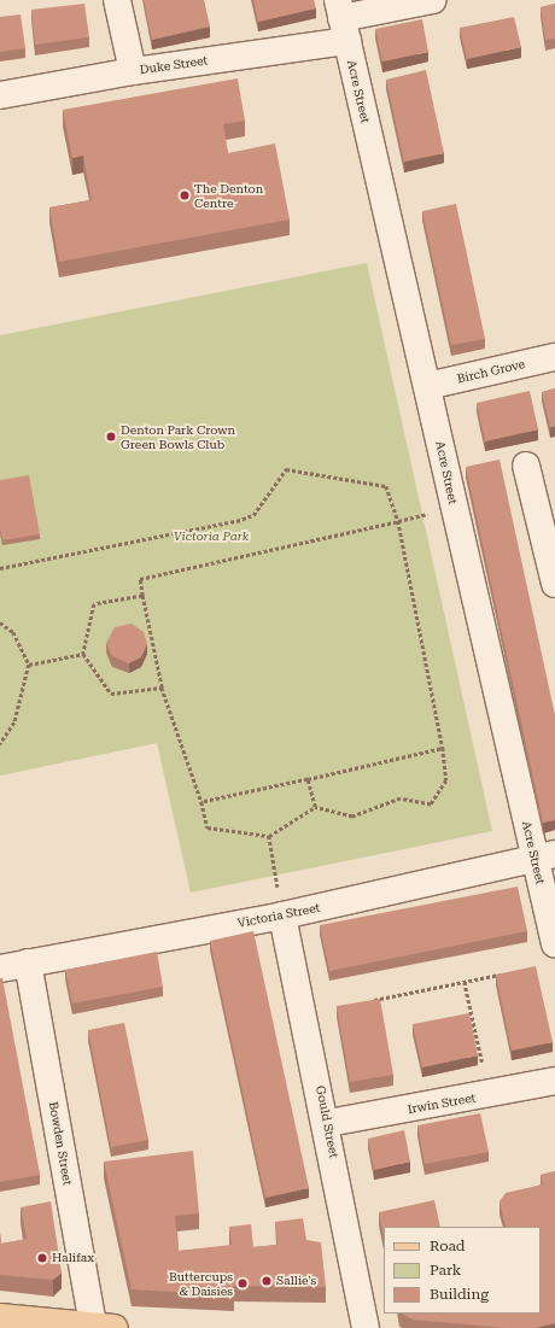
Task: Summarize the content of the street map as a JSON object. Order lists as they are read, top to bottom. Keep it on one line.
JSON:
{"streets":{"street":["Duke Street","Acre Street","Birch Grove","Victoria Street","Irwin Street","Gould Street","Bowden Street"]},"crossings":[["Duke Street","Acre Street"],["Acre Street","Birch Grove"],["Acre Street","Victoria Street"],["Victoria Street","Gould Street"],["Victoria Street","Bowden Street"],["Irwin Street","Gould Street"]],"parks":["Victoria Park"],"places":["The Denton Centre","Denton Park Crown Green Bowls Club","Halifax","Sallie's","Buttercups & Daisies"],"legend":["Road","Park","Building"]}
